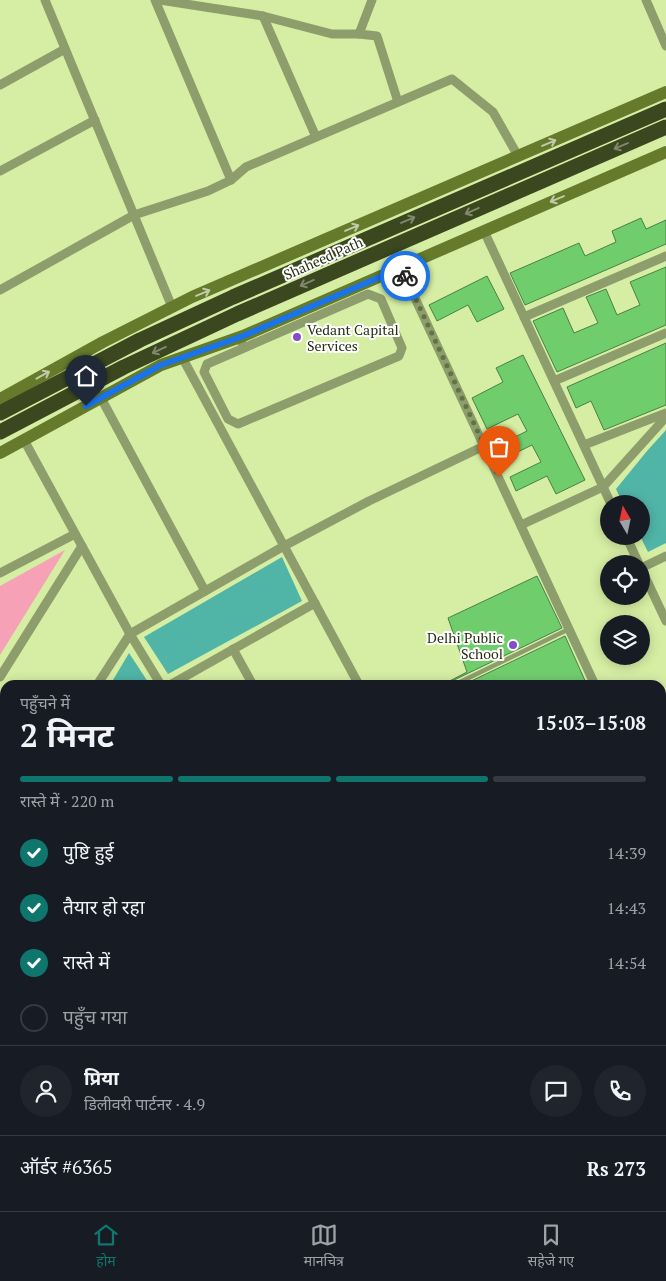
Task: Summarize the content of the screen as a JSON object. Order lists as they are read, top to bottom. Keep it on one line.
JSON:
{"streets":{"highway":["Shaheed Path"]},"places":["Vedant Capital Services","Delhi Public School"],"north":"top","page":{"heading":["2 मिनट","पहुँचने में","15:03–15:08"],"panel":["प्रिया","डिलीवरी पार्टनर · 4.9","ऑर्डर #6365","Rs 273"],"bar":"रास्ते में · 220 m","list":[["पुष्टि हुई","14:39"],["तैयार हो रहा","14:43"],["रास्ते में","14:54"],"पहुँच गया"],"tabs":["होम","मानचित्र","सहेजे गए"]}}
